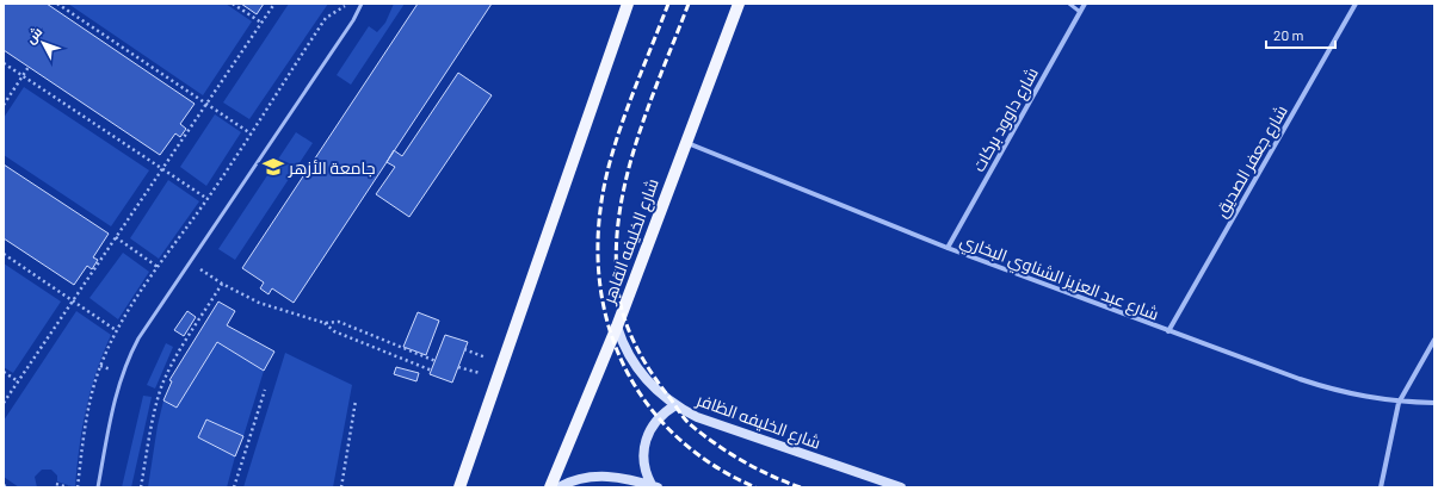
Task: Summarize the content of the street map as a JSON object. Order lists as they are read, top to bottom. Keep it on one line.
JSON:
{"streets":{"main road":["شارع الخليفه القاهر"],"street":["شارع داوود بركات","شارع جعفر الصديق","شارع عبد العزيز الشناوي البخاري","شارع الخليفه الظافر"]},"crossings":[["شارع داوود بركات","شارع عبد العزيز الشناوي البخاري"],["شارع جعفر الصديق","شارع عبد العزيز الشناوي البخاري"],["شارع الخليفه القاهر","شارع عبد العزيز الشناوي البخاري"],["شارع الخليفه القاهر","شارع الخليفه الظافر"]],"places":{"school or university":["جامعة الأزهر"]},"scale_bar":"20 m","north":"top left"}
